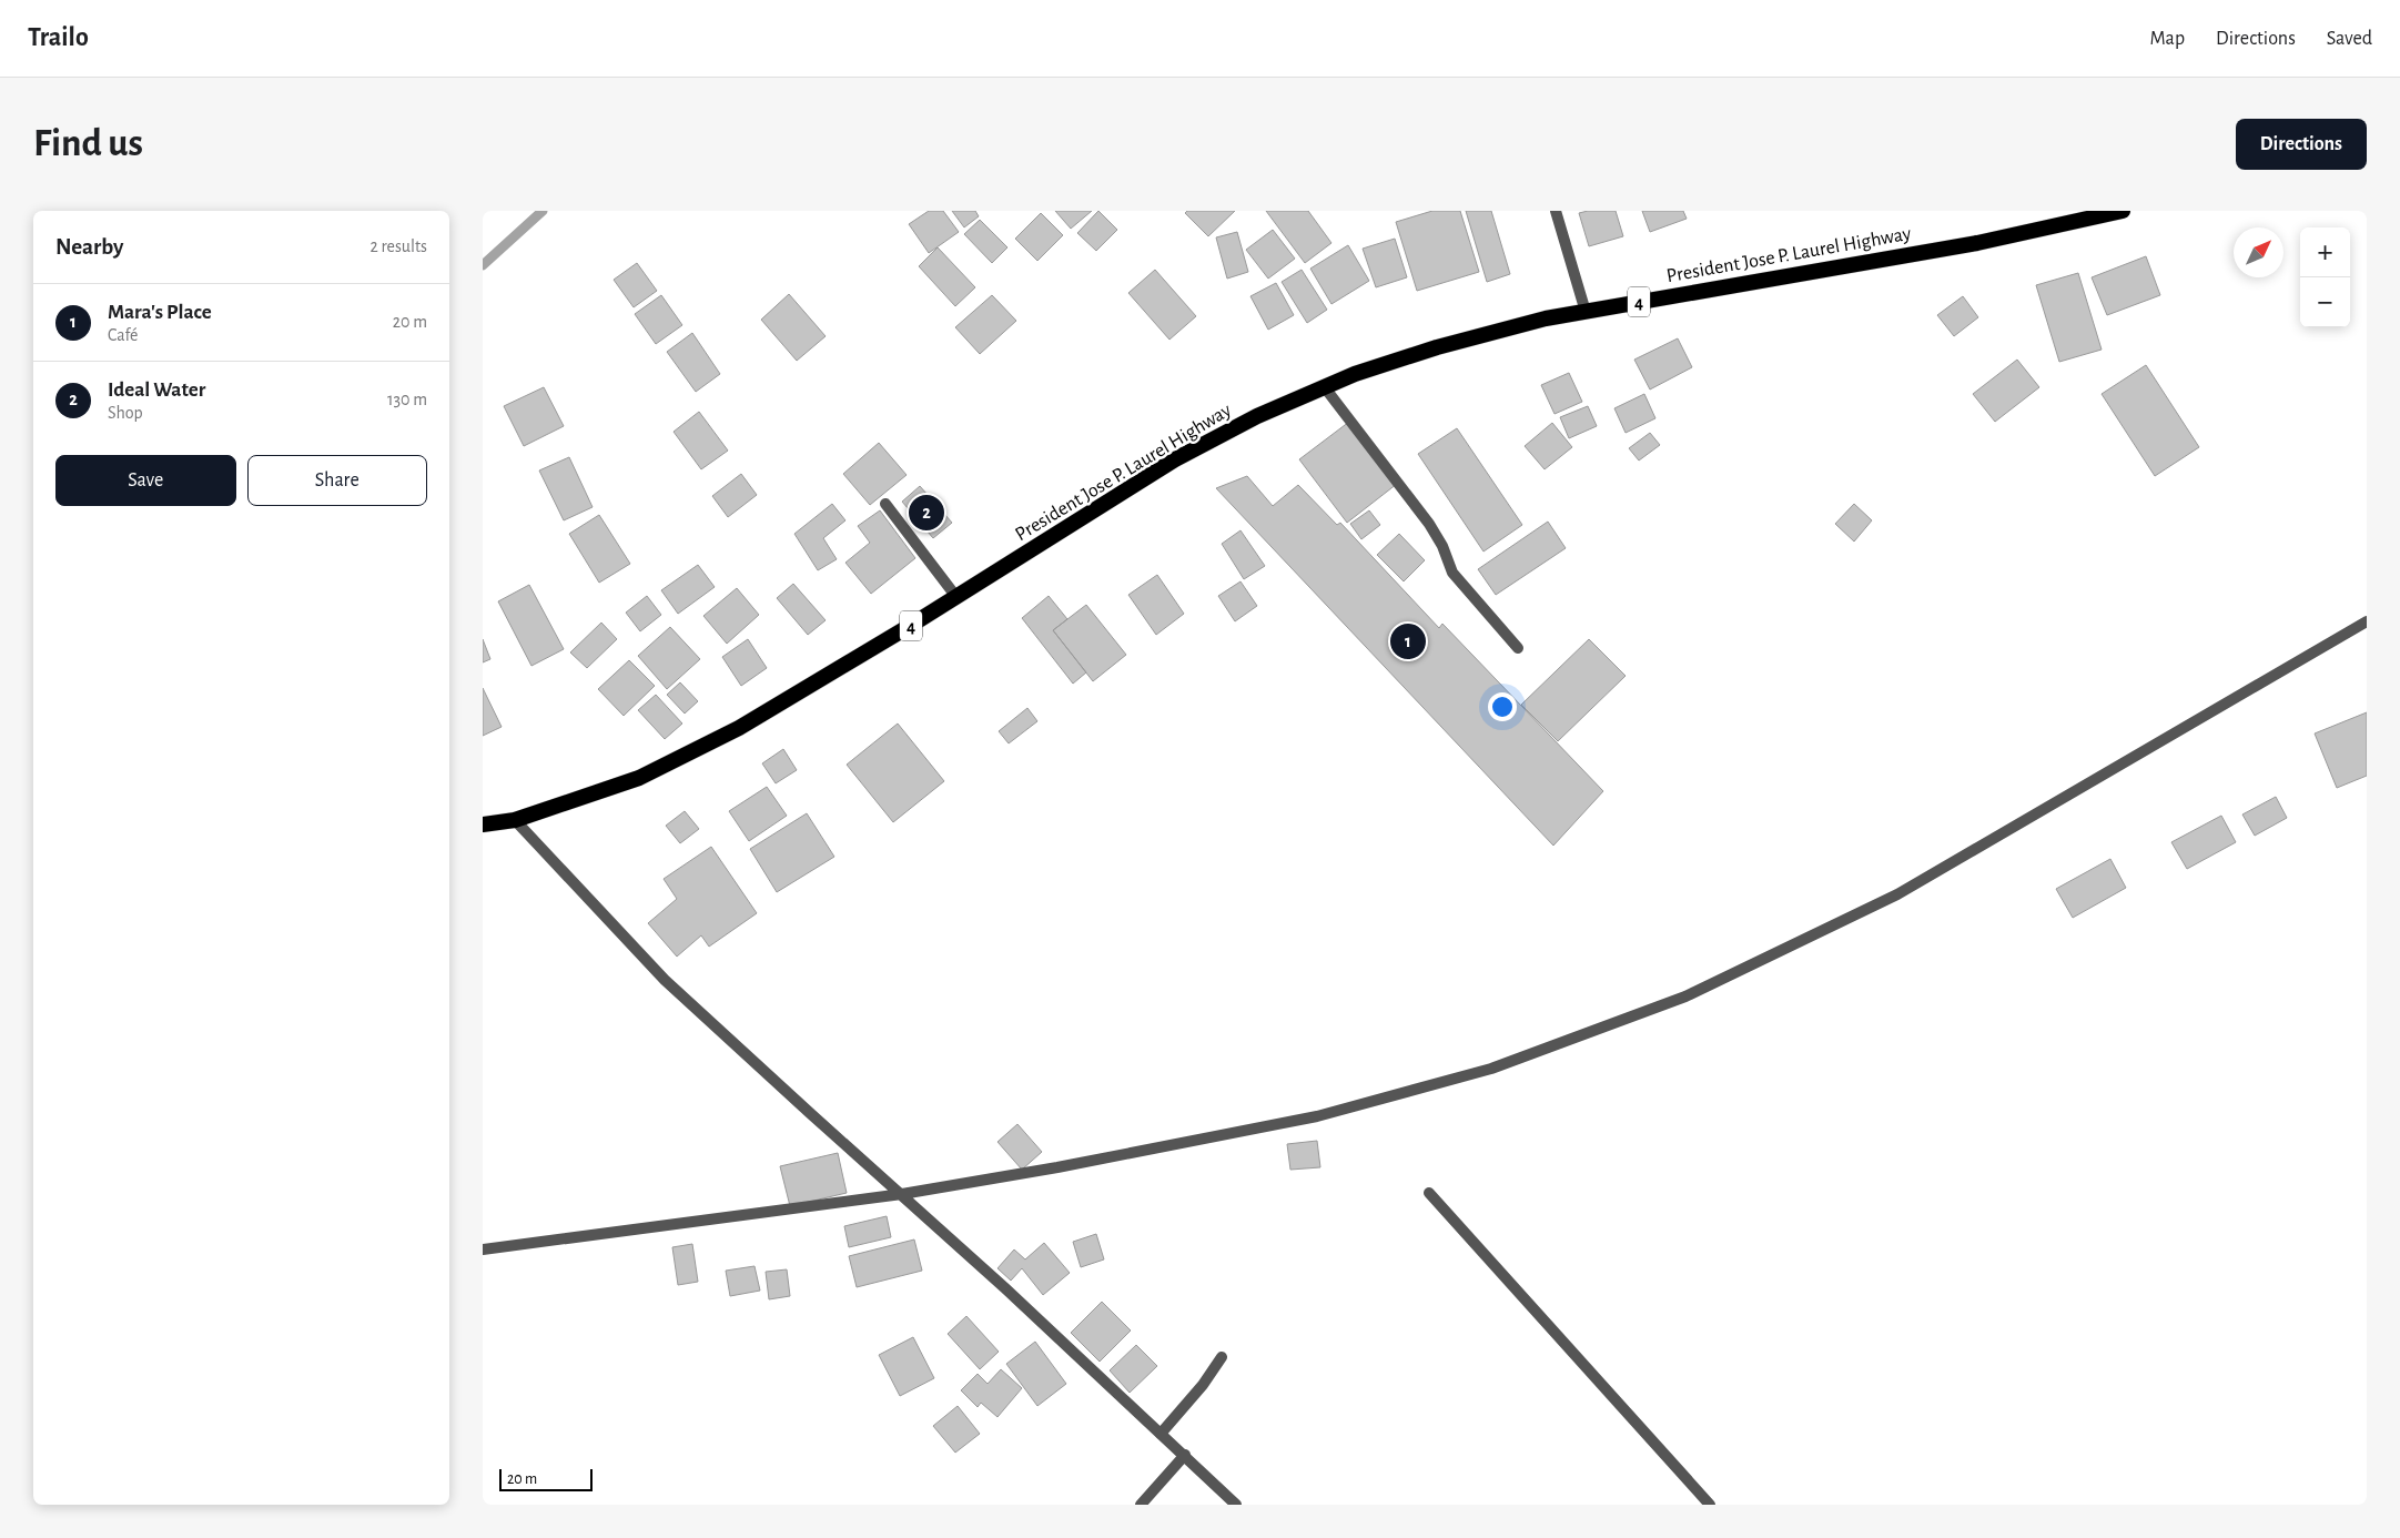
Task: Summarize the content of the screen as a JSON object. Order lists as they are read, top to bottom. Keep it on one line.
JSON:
{"streets":{"highway":["President Jose P. Laurel Highway","4"]},"scale_bar":"20 m","north":"top right","page":{"header":"Trailo","nav":["Map","Directions","Saved"],"buttons":["Directions",["Save","Share"]],"title":"Find us","heading":["Nearby","2 results"],"map_buttons":["+","−"],"list":[{"mark":"1","name":"Mara's Place","note":"Café","value":"20 m"},{"mark":"2","name":"Ideal Water","note":"Shop","value":"130 m"}],"pins":["2","1"],"scale":"20 m"}}
